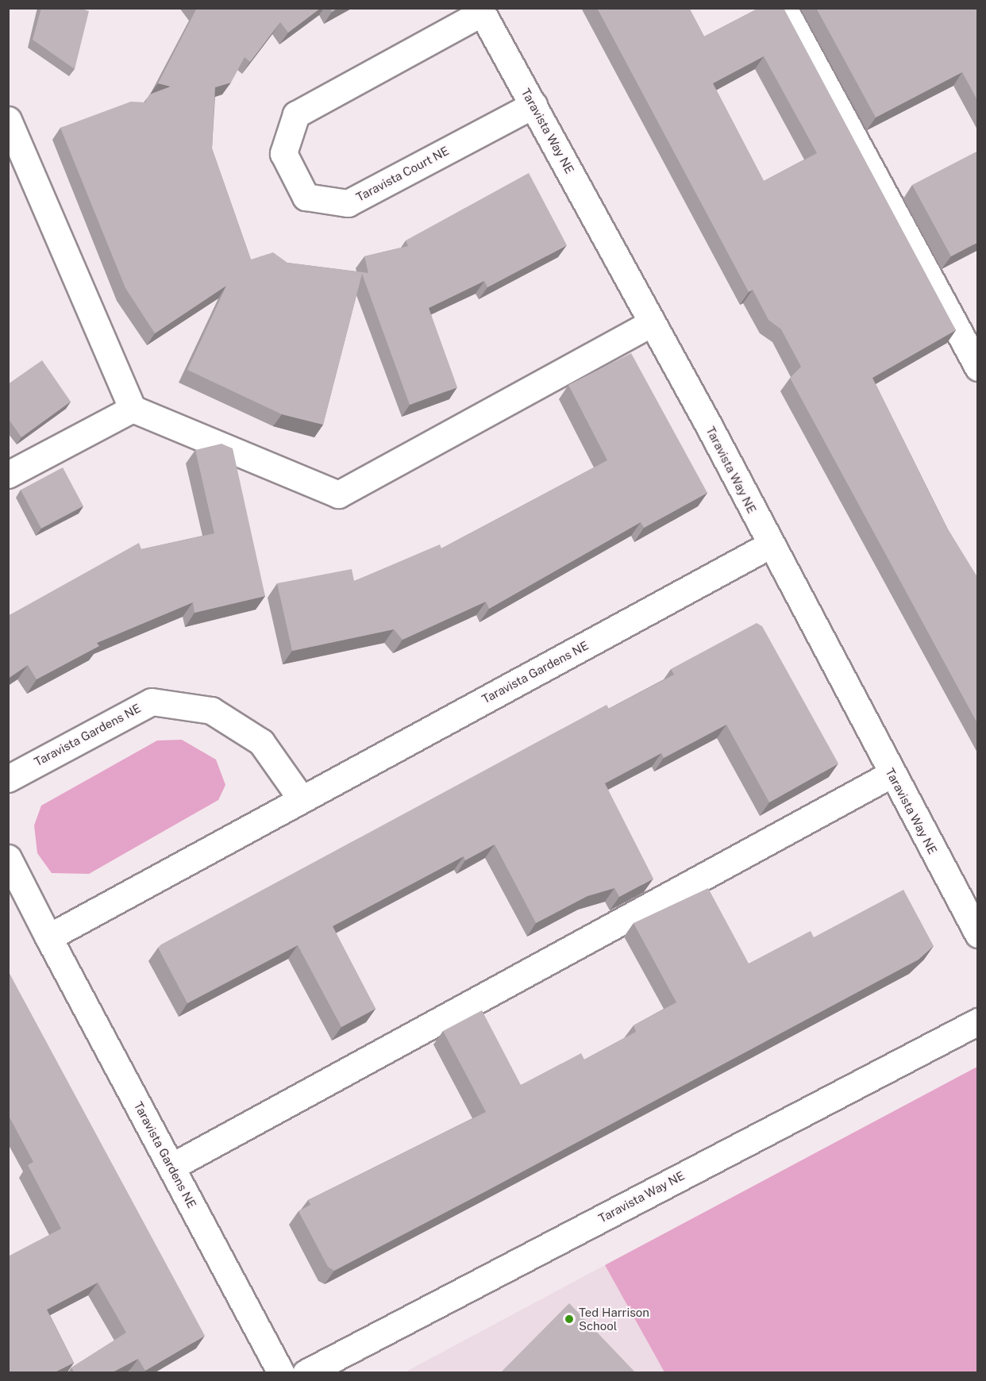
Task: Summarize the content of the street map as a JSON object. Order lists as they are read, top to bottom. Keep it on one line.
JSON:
{"streets":{"street":["Taravista Way NE","Taravista Court NE","Taravista Gardens NE"]},"crossings":[["Taravista Way NE","Taravista Court NE"],["Taravista Way NE","Taravista Gardens NE"]],"places":["Ted Harrison School"]}
